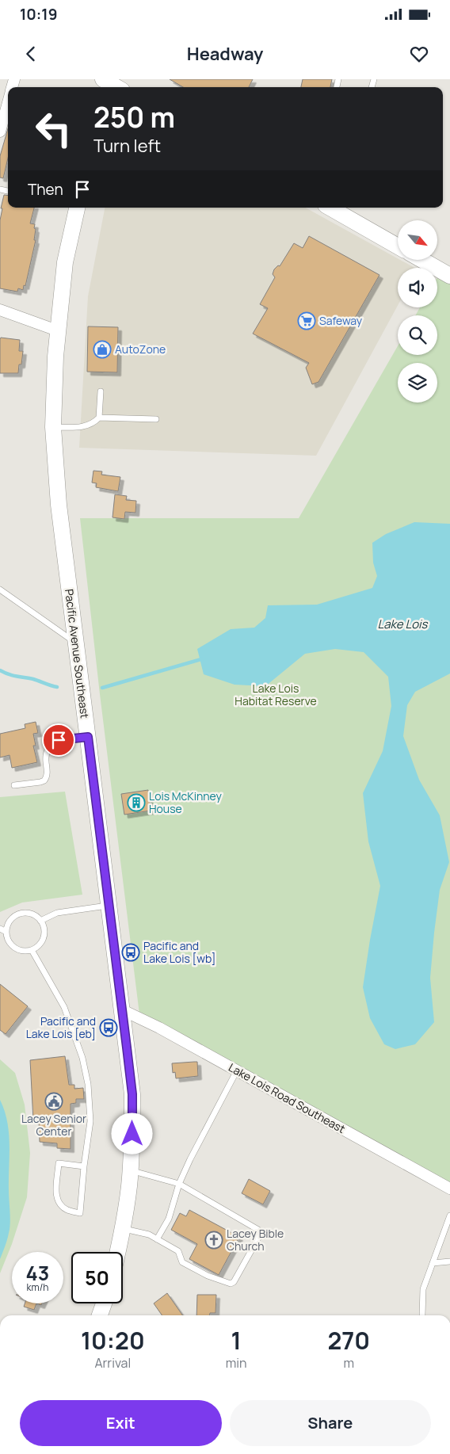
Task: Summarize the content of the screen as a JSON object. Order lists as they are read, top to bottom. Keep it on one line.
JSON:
{"streets":{"main road":["Pacific Avenue Southeast"],"street":["Lake Lois Road Southeast"]},"crossings":[["Pacific Avenue Southeast","Lake Lois Road Southeast"]],"water":["Lake Lois"],"parks":["Lake Lois Habitat Reserve"],"places":{"supermarket":["Safeway"],"shop":["AutoZone"],"building":["Lois McKinney House"],"bus stop":["Pacific and Lake Lois [wb]","Pacific and Lake Lois [eb]"],"public building":["Lacey Senior Center"],"church":["Lacey Bible Church"]},"north":"bottom right","page":{"status":"10:19","header":"Headway","turn":["250 m","Turn left"],"then":"Then","speed":"43 km/h","limit":"50","eta":["10:20","Arrival","1","min","270","m"],"buttons":["Exit","Share"]}}
